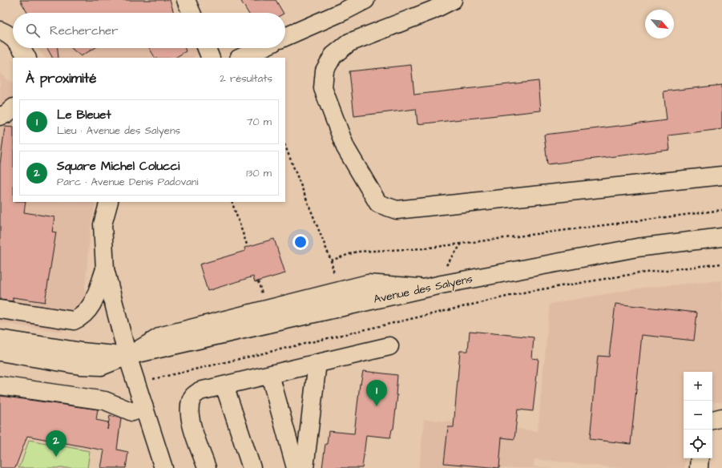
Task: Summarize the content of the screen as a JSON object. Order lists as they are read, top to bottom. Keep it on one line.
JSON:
{"streets":{"street":["Avenue des Salyens"]},"north":"bottom right","page":{"search":"Rechercher","heading":["À proximité","2 résultats"],"list":[{"mark":"1","name":"Le Bleuet","note":"Lieu · Avenue des Salyens","value":"70 m"},{"mark":"2","name":"Square Michel Colucci","note":"Parc · Avenue Denis Padovani","value":"130 m"}],"map_buttons":["+","−"],"pins":["1","2"]}}
